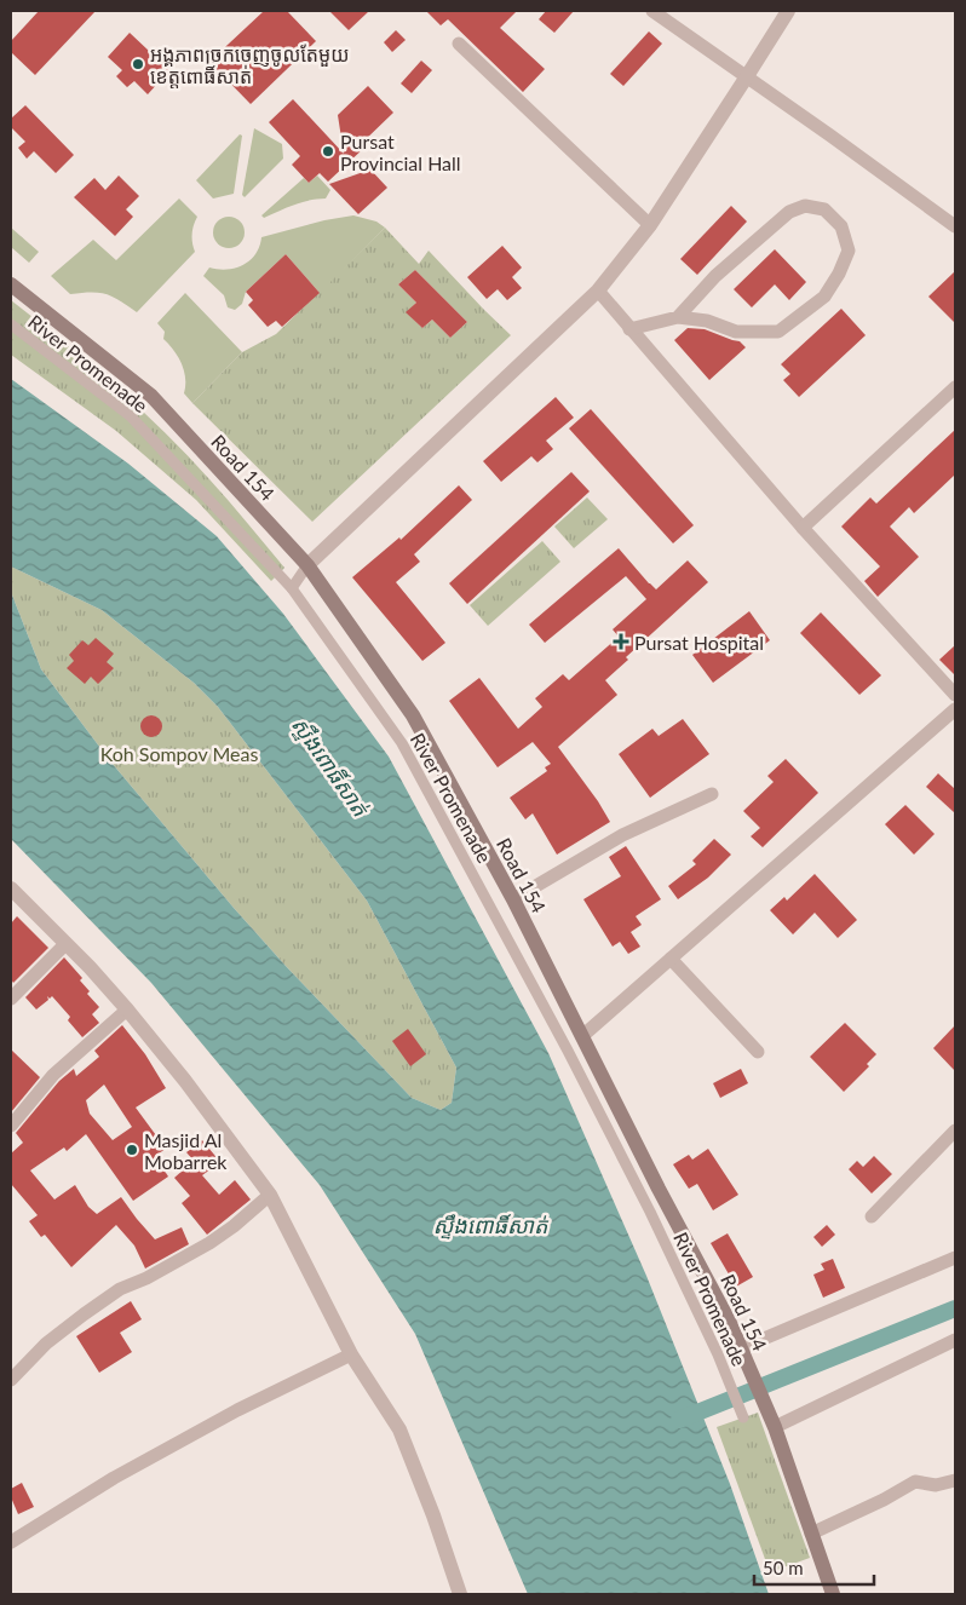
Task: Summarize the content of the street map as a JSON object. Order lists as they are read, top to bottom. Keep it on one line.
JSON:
{"streets":{"main road":["Road 154"],"street":["River Promenade"]},"water":["ស្ទឹងពោធិ៍សាត់"],"parks":["Koh Sompov Meas"],"places":{"other":["អង្គភាពច្រកចេញចូលតែមួយ ខេត្តពោធិ៍សាត់","Pursat Provincial Hall","Masjid Al Mobarrek"],"health":["Pursat Hospital"]},"scale_bar":"50 m"}
